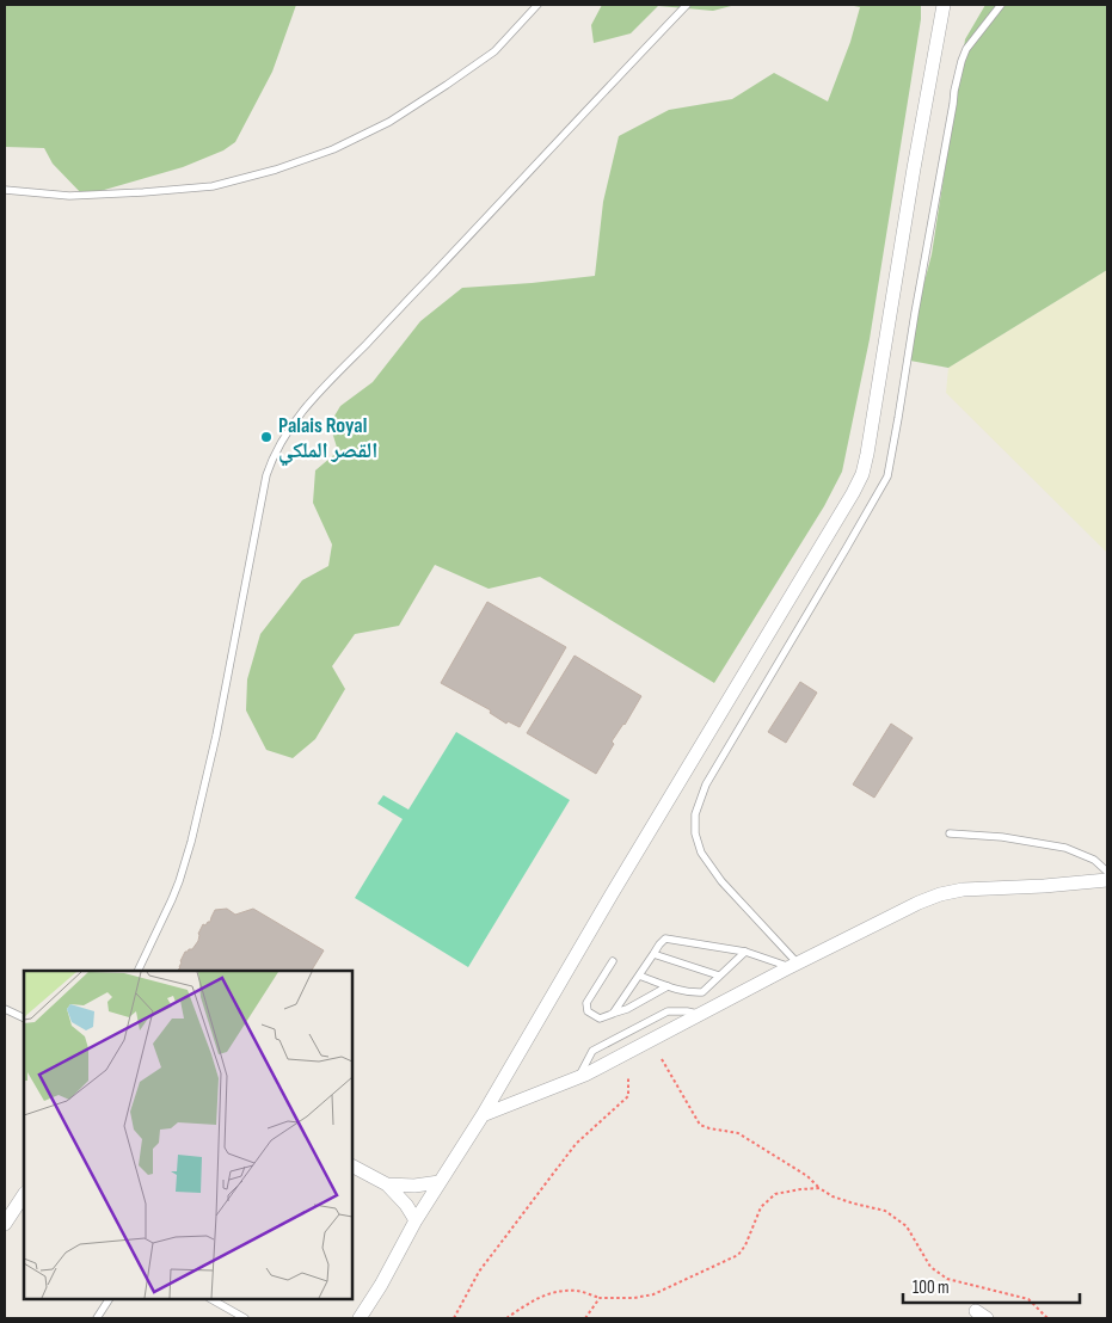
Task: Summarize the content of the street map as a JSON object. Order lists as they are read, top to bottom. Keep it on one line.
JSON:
{"places":["Palais Royal القصر الملكي"],"scale_bar":"100 m"}
